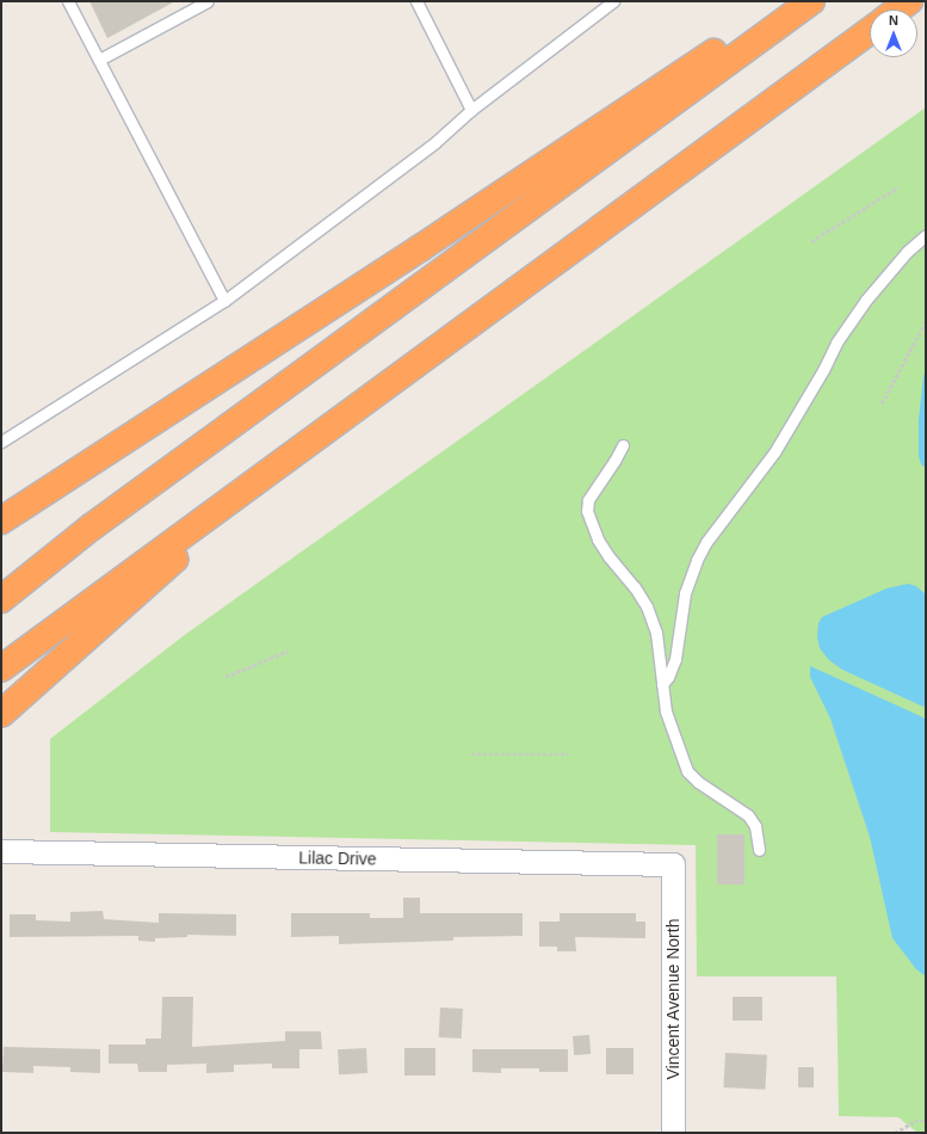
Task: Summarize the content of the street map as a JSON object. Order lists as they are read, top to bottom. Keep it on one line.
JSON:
{"streets":{"street":["Lilac Drive","Vincent Avenue North"]},"crossings":[["Lilac Drive","Vincent Avenue North"]],"north":"top"}
